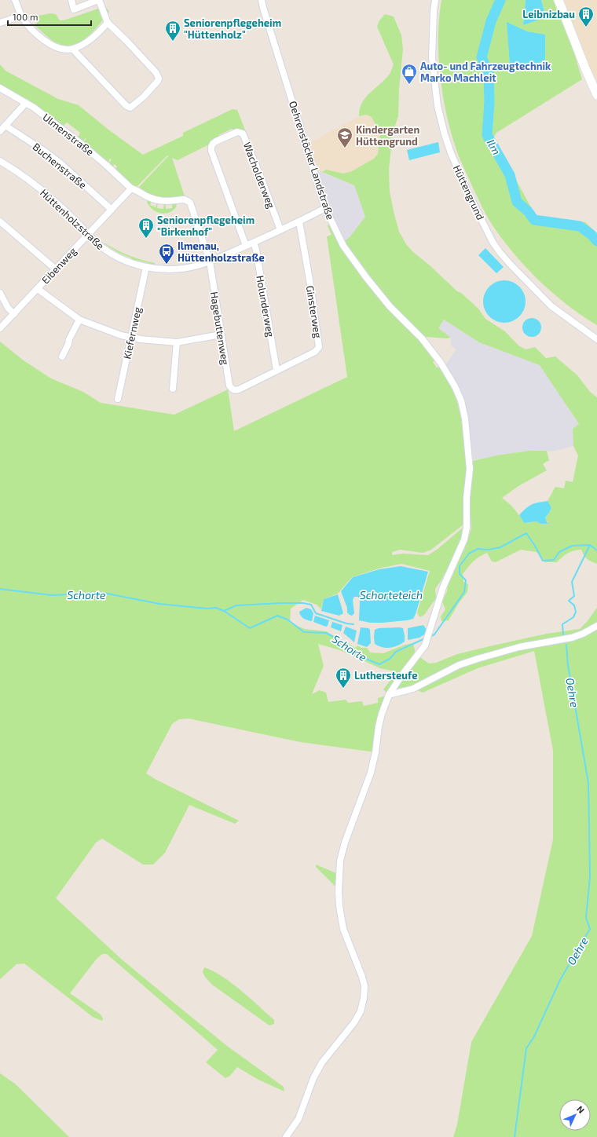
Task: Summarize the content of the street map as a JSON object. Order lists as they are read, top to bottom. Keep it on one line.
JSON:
{"streets":{"street":["Ulmenstraße","Oehrenstöcker Landstraße","Buchenstraße","Wacholderweg","Hüttengrund","Hüttenholzstraße","Eibenweg","Holunderweg","Ginsterweg","Hagebuttenweg","Kiefernweg"]},"crossings":[["Ulmenstraße","Hüttenholzstraße"],["Ulmenstraße","Eibenweg"],["Ulmenstraße","Hagebuttenweg"],["Oehrenstöcker Landstraße","Hüttenholzstraße"],["Buchenstraße","Eibenweg"],["Wacholderweg","Hüttenholzstraße"],["Hüttenholzstraße","Eibenweg"],["Hüttenholzstraße","Holunderweg"],["Hüttenholzstraße","Ginsterweg"],["Hüttenholzstraße","Hagebuttenweg"],["Hüttenholzstraße","Kiefernweg"],["Holunderweg","Ginsterweg"],["Ginsterweg","Hagebuttenweg"]],"water":["Ilm","Schorte","Schorteteich","Oehre"],"places":{"building":["Leibnizbau","Seniorenpflegeheim \"Hüttenholz\"","Seniorenpflegeheim \"Birkenhof\"","Luthersteufe"],"shop":["Auto- und Fahrzeugtechnik Marko Machleit"],"school or university":["Kindergarten Hüttengrund"],"bus stop":["Ilmenau, Hüttenholzstraße"]},"scale_bar":"100 m","north":"top right"}
